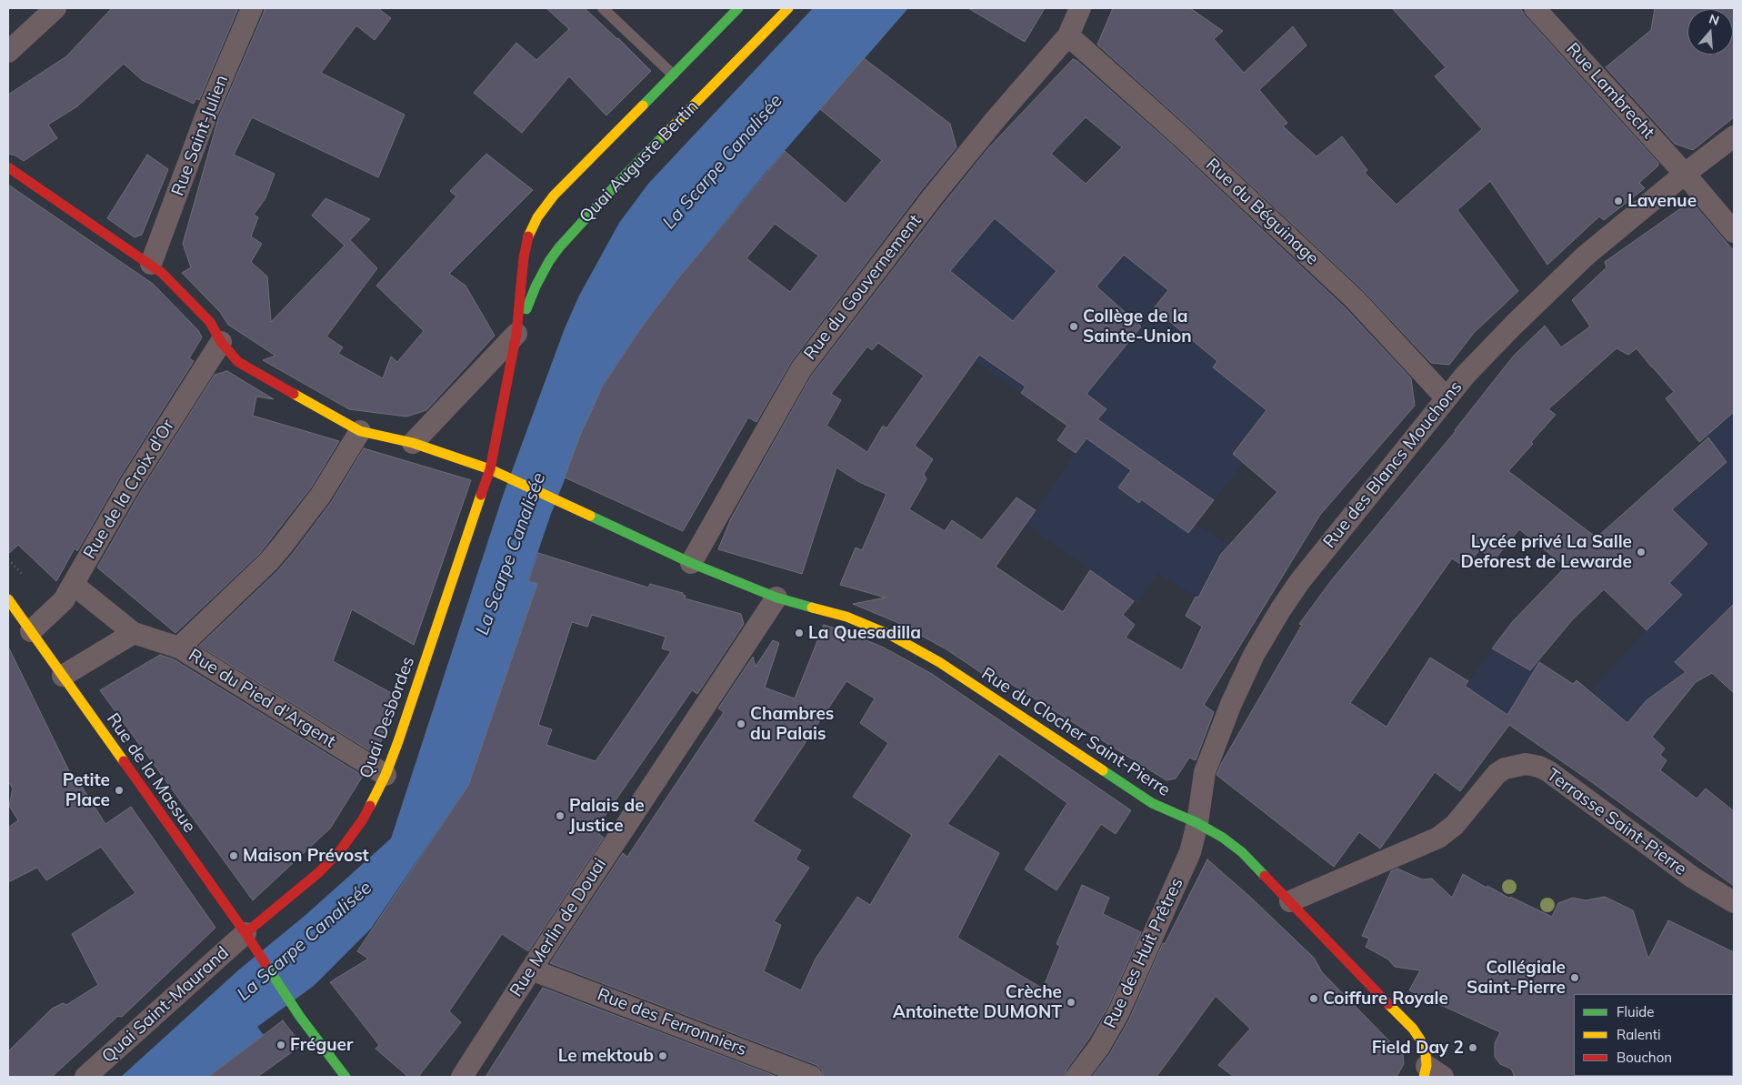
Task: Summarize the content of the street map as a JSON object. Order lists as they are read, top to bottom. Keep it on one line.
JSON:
{"streets":{"street":["Rue Lambrecht","Rue Saint-Julien","Quai Auguste Bertin","Rue du Béguinage","Rue du Gouvernement","Rue des Blancs Mouchons","Rue de la Croix d'Or","Rue du Pied d'Argent","Quai Desbordes","Rue du Clocher Saint-Pierre","Rue de la Massue","Terrasse Saint-Pierre","Rue Merlin de Douai","Rue des Huit Prêtres","Quai Saint-Maurand","Rue des Ferronniers"]},"crossings":[["Rue Lambrecht","Rue des Blancs Mouchons"],["Rue Saint-Julien","Rue du Clocher Saint-Pierre"],["Quai Auguste Bertin","Quai Desbordes"],["Quai Auguste Bertin","Rue du Clocher Saint-Pierre"],["Rue du Béguinage","Rue du Gouvernement"],["Rue du Béguinage","Rue des Blancs Mouchons"],["Rue du Gouvernement","Rue du Clocher Saint-Pierre"],["Rue des Blancs Mouchons","Rue du Clocher Saint-Pierre"],["Rue des Blancs Mouchons","Rue des Huit Prêtres"],["Rue de la Croix d'Or","Rue du Clocher Saint-Pierre"],["Rue de la Croix d'Or","Rue de la Massue"],["Rue du Pied d'Argent","Quai Desbordes"],["Quai Desbordes","Rue du Clocher Saint-Pierre"],["Quai Desbordes","Rue de la Massue"],["Quai Desbordes","Quai Saint-Maurand"],["Rue du Clocher Saint-Pierre","Terrasse Saint-Pierre"],["Rue du Clocher Saint-Pierre","Rue Merlin de Douai"],["Rue du Clocher Saint-Pierre","Rue des Huit Prêtres"],["Rue de la Massue","Quai Saint-Maurand"],["Rue Merlin de Douai","Rue des Ferronniers"]],"water":["La Scarpe Canalisée"],"places":["Lavenue","Collège de la Sainte-Union","Lycée privé La Salle Deforest de Lewarde","La Quesadilla","Chambres du Palais","Petite Place","Palais de Justice","Maison Prévost","Collégiale Saint-Pierre","Coiffure Royale","Crèche Antoinette DUMONT","Fréguer","Field Day 2","Le mektoub"],"legend":["Fluide","Ralenti","Bouchon"],"north":"top"}
